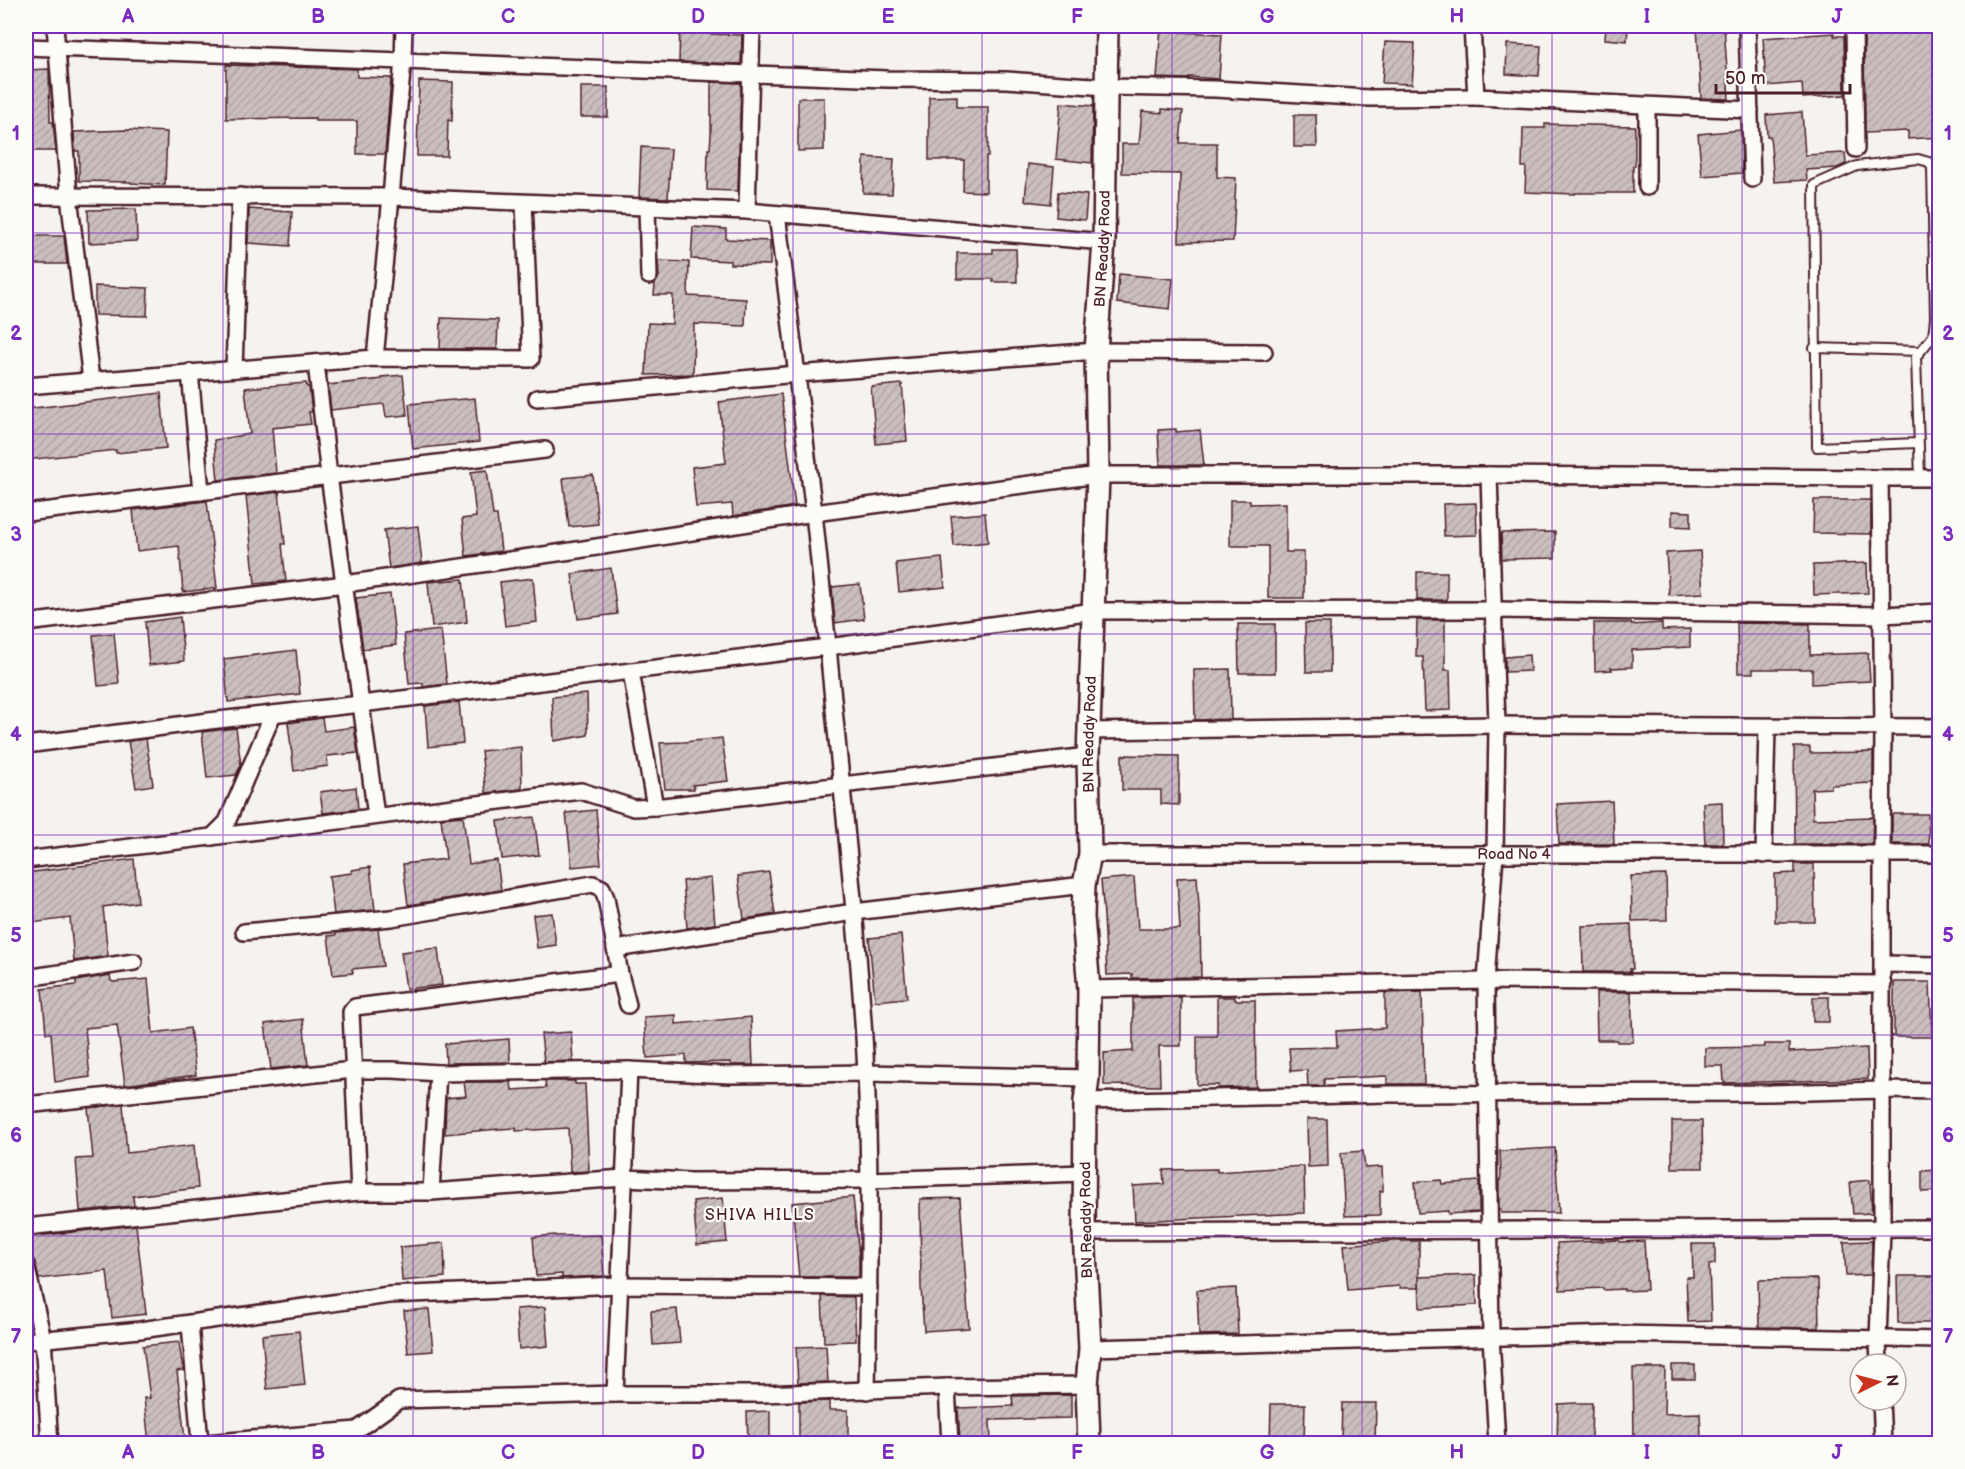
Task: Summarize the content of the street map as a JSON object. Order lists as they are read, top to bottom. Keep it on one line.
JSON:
{"streets":{"street":["BN Readdy Road","Road No 4"]},"crossings":[["BN Readdy Road","Road No 4"]],"districts":["SHIVA HILLS"],"scale_bar":"50 m","north":"right","grid":{"columns":["A","B","C","D","E","F","G","H","I","J"],"rows":["1","2","3","4","5","6","7"]}}
